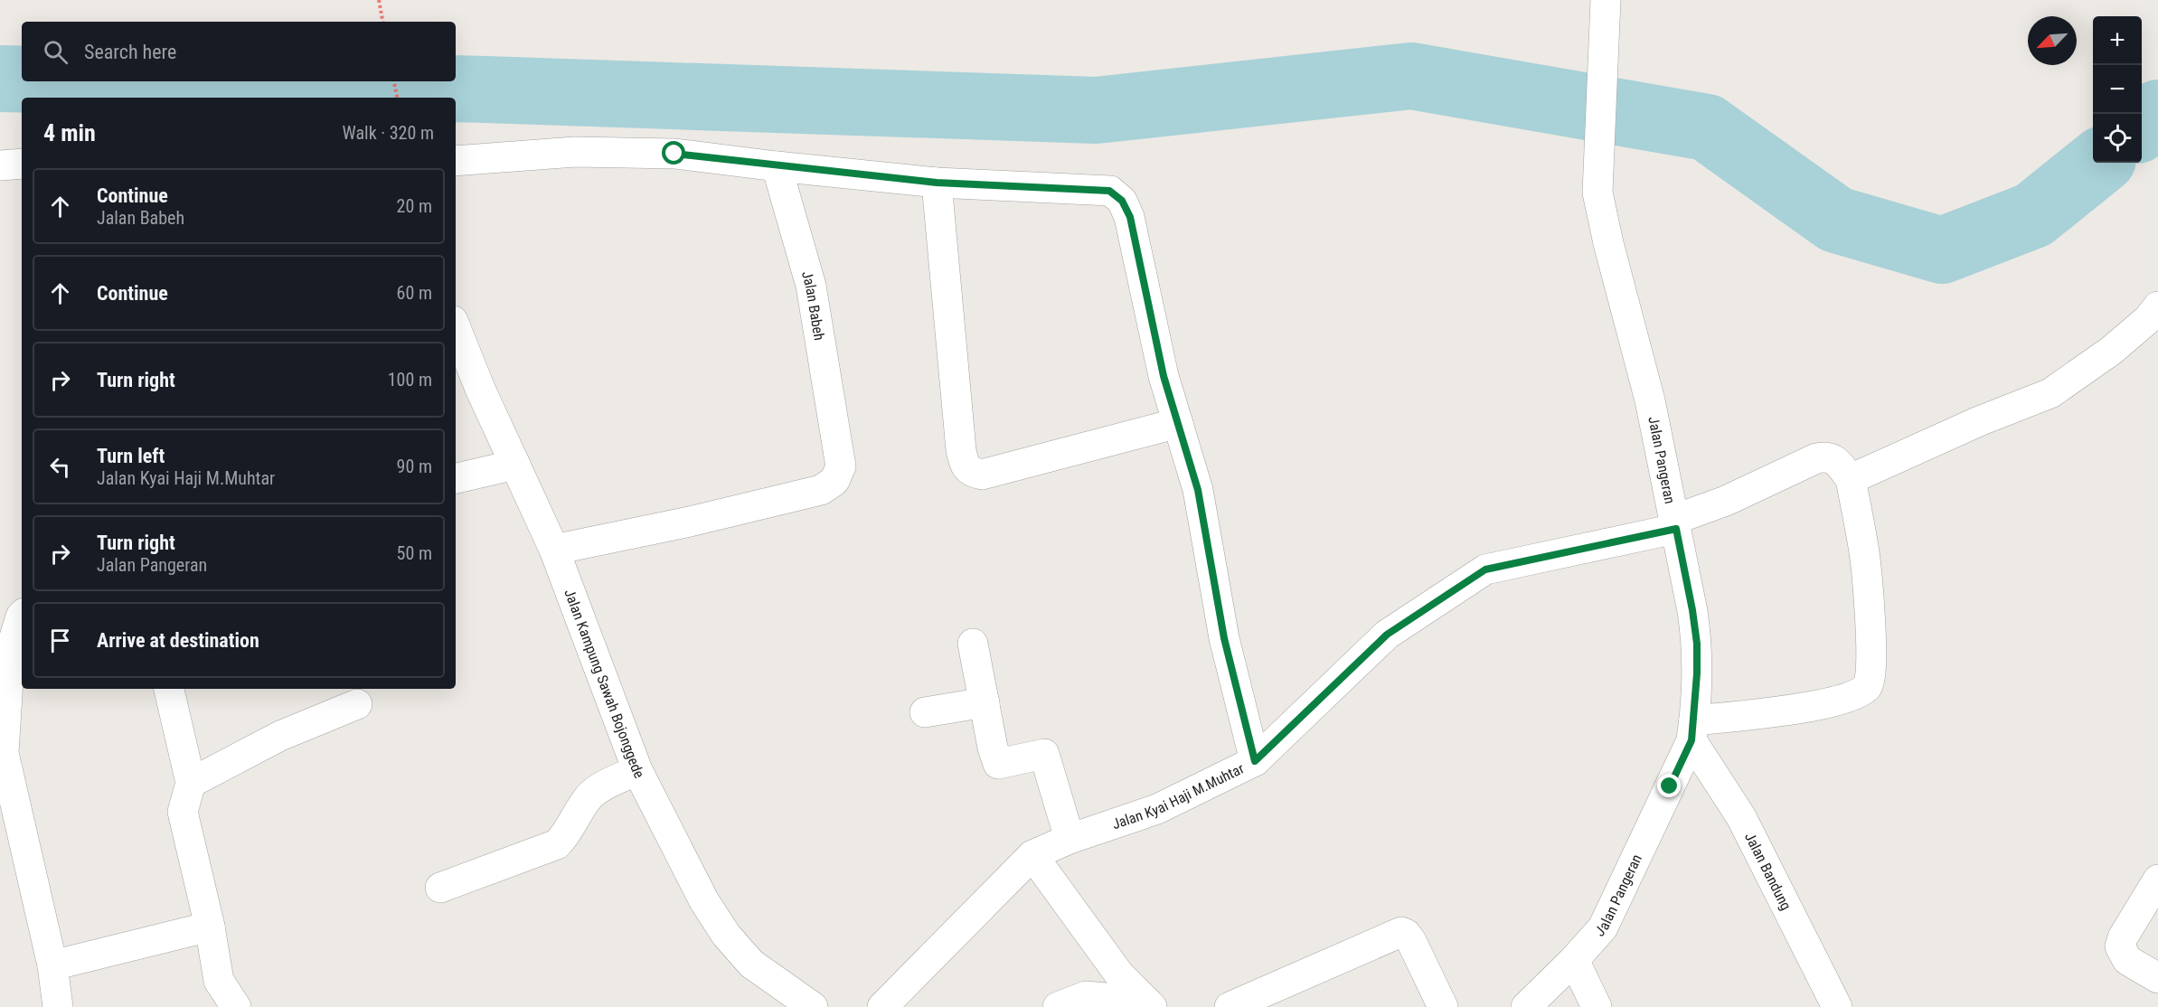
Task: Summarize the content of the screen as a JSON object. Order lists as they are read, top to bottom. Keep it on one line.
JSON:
{"streets":{"street":["Jalan Babeh","Jalan Pangeran","Jalan Kampung Sawah Bojonggede","Jalan Kyai Haji M.Muhtar","Jalan Bandung"]},"crossings":[["Jalan Babeh","Jalan Kampung Sawah Bojonggede"],["Jalan Pangeran","Jalan Kyai Haji M.Muhtar"],["Jalan Pangeran","Jalan Bandung"]],"north":"bottom left","page":{"map_buttons":["+","−"],"search":"Search here","heading":["4 min","Walk · 320 m"],"list":[["Continue","Jalan Babeh","20 m"],["Continue","60 m"],["Turn right","100 m"],["Turn left","Jalan Kyai Haji M.Muhtar","90 m"],["Turn right","Jalan Pangeran","50 m"],"Arrive at destination"]}}
